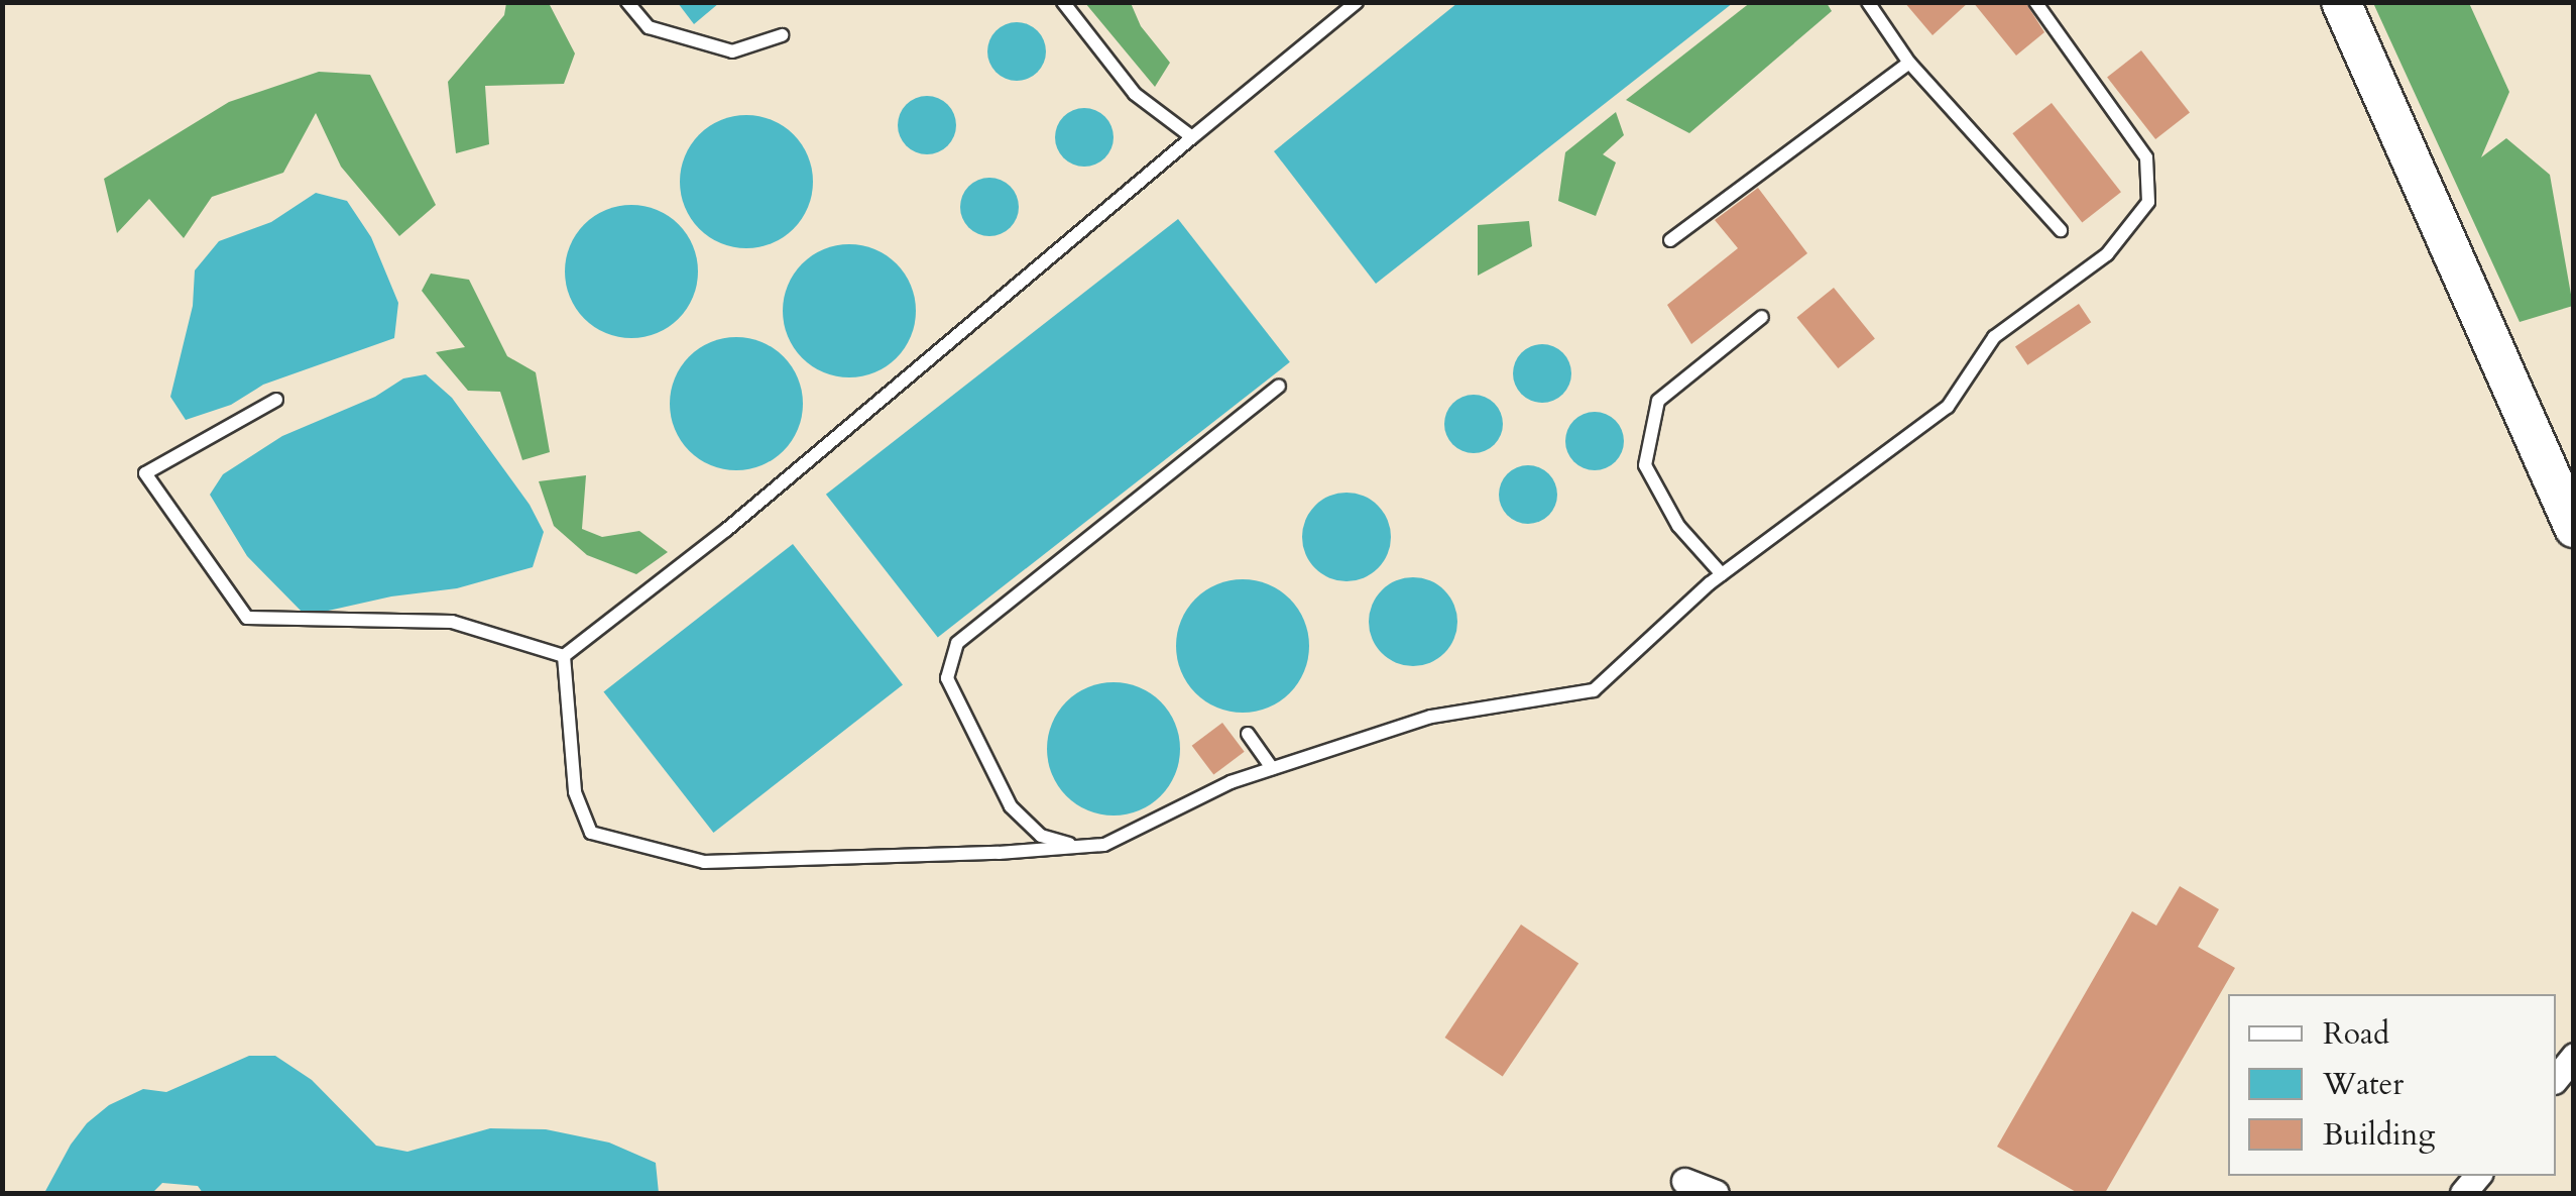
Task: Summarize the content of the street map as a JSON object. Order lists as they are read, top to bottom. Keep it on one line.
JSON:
{"legend":["Road","Water","Building"]}
